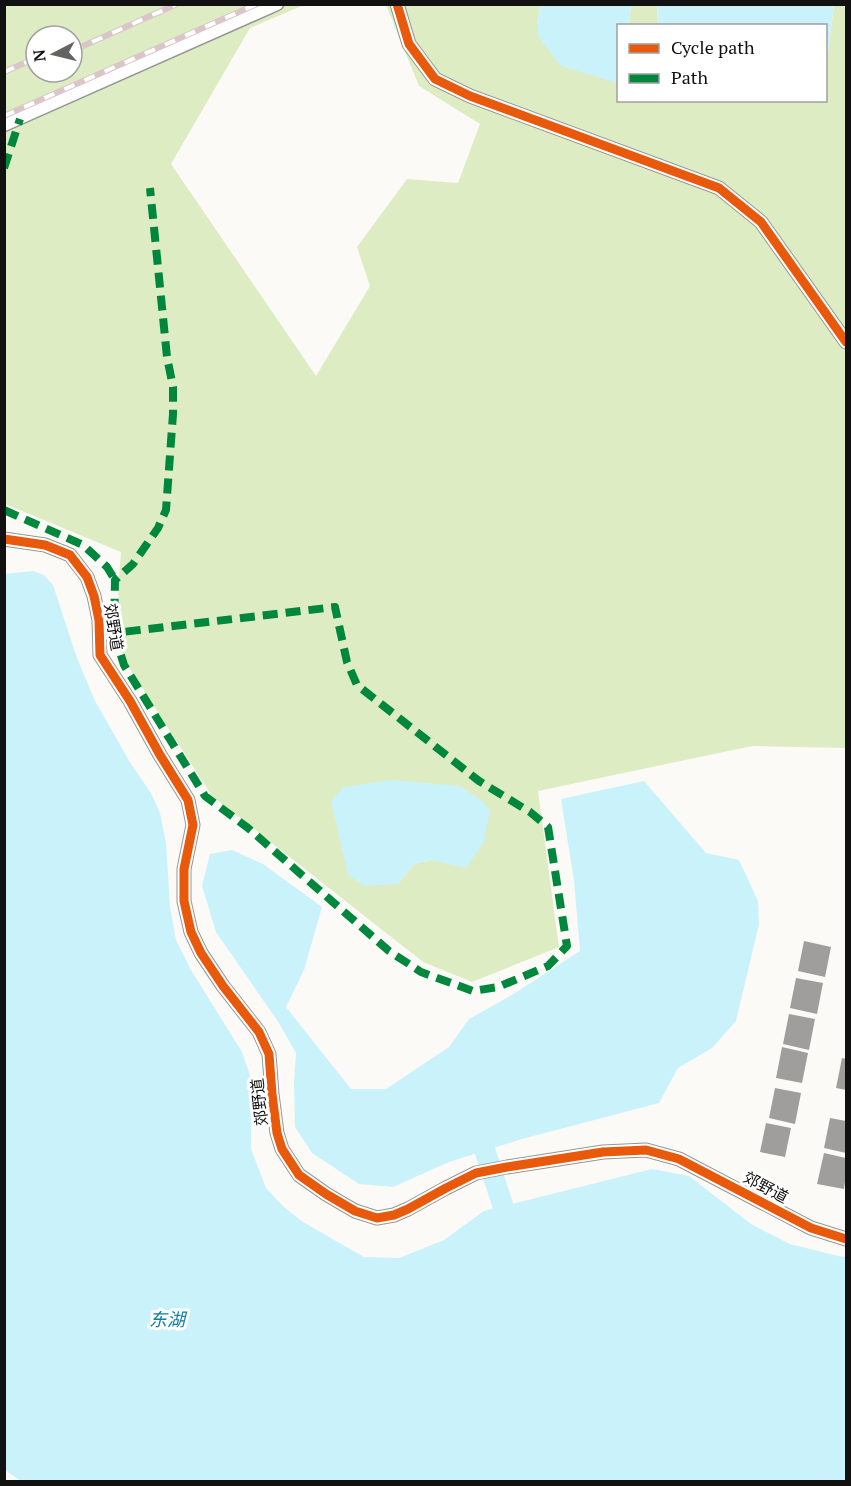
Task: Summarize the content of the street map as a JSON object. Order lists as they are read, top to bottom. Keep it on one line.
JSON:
{"streets":{"street":["郊野道"]},"water":["东湖"],"legend":["Cycle path","Path"],"north":"left"}
